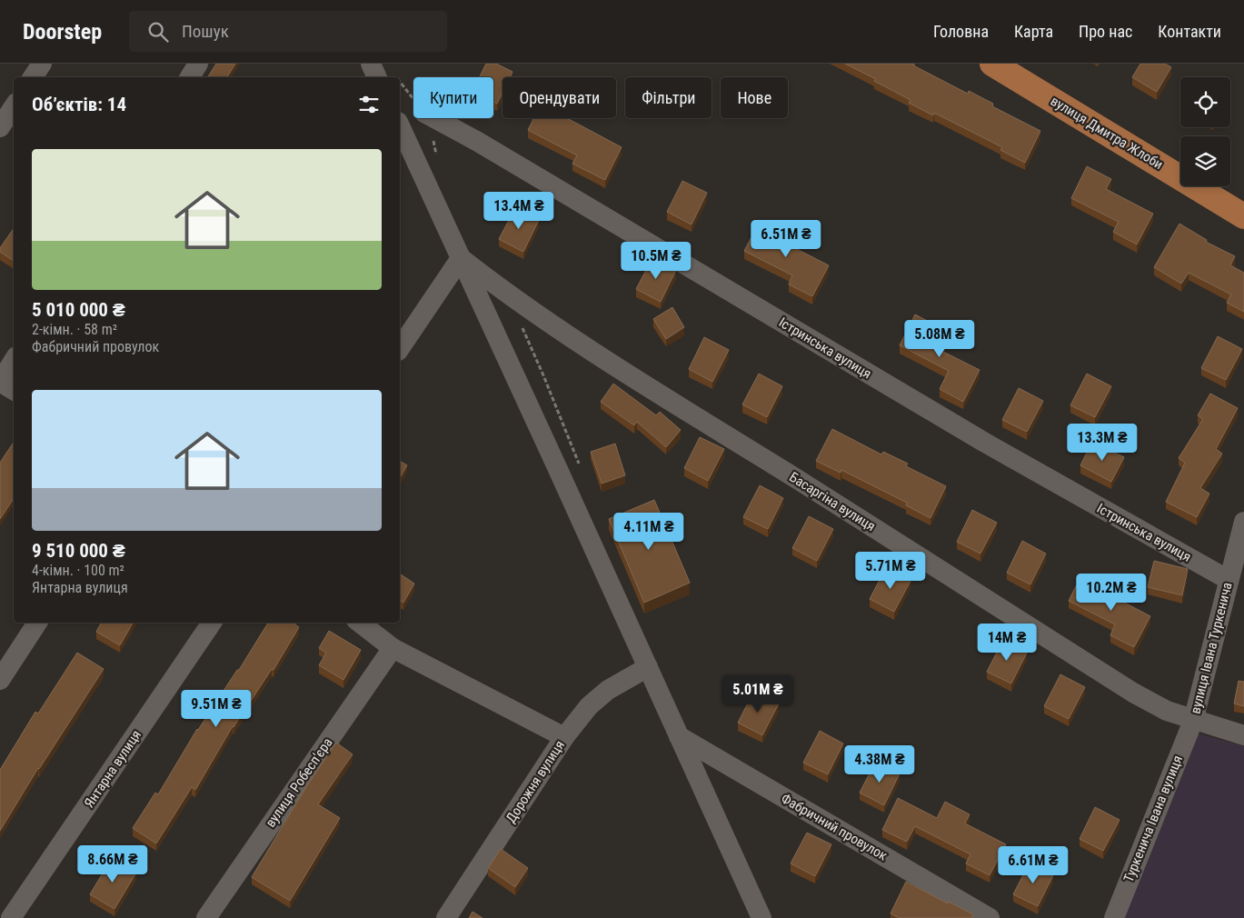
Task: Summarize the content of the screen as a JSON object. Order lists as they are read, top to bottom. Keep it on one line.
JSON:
{"streets":{"main road":["вулиця Дмитра Жлоби"],"street":["Істринська вулиця","Басаргіна вулиця","вулиця Івана Туркенича","Янтарна вулиця","Дорожня вулиця","вулиця Робесп'єра","Туркенича Івана вулиця","Фабричний провулок"]},"crossings":[["Істринська вулиця","вулиця Івана Туркенича"],["Басаргіна вулиця","вулиця Івана Туркенича"],["Басаргіна вулиця","Туркенича Івана вулиця"],["вулиця Івана Туркенича","Туркенича Івана вулиця"]],"page":{"header":"Doorstep","search":"Пошук","nav":["Головна","Карта","Про нас","Контакти"],"chip":["Купити","Орендувати","Фільтри","Нове"],"heading":"Об’єктів: 14","list":[{"name":"5 010 000 ₴","note":"2-кімн. · 58 m² · Фабричний провулок"},{"name":"9 510 000 ₴","note":"4-кімн. · 100 m² · Янтарна вулиця"}],"price":["13.4M ₴","6.51M ₴","10.5M ₴","5.08M ₴","13.3M ₴","4.11M ₴","5.71M ₴","10.2M ₴","14M ₴","5.01M ₴","9.51M ₴","4.38M ₴","8.66M ₴","6.61M ₴"]}}
